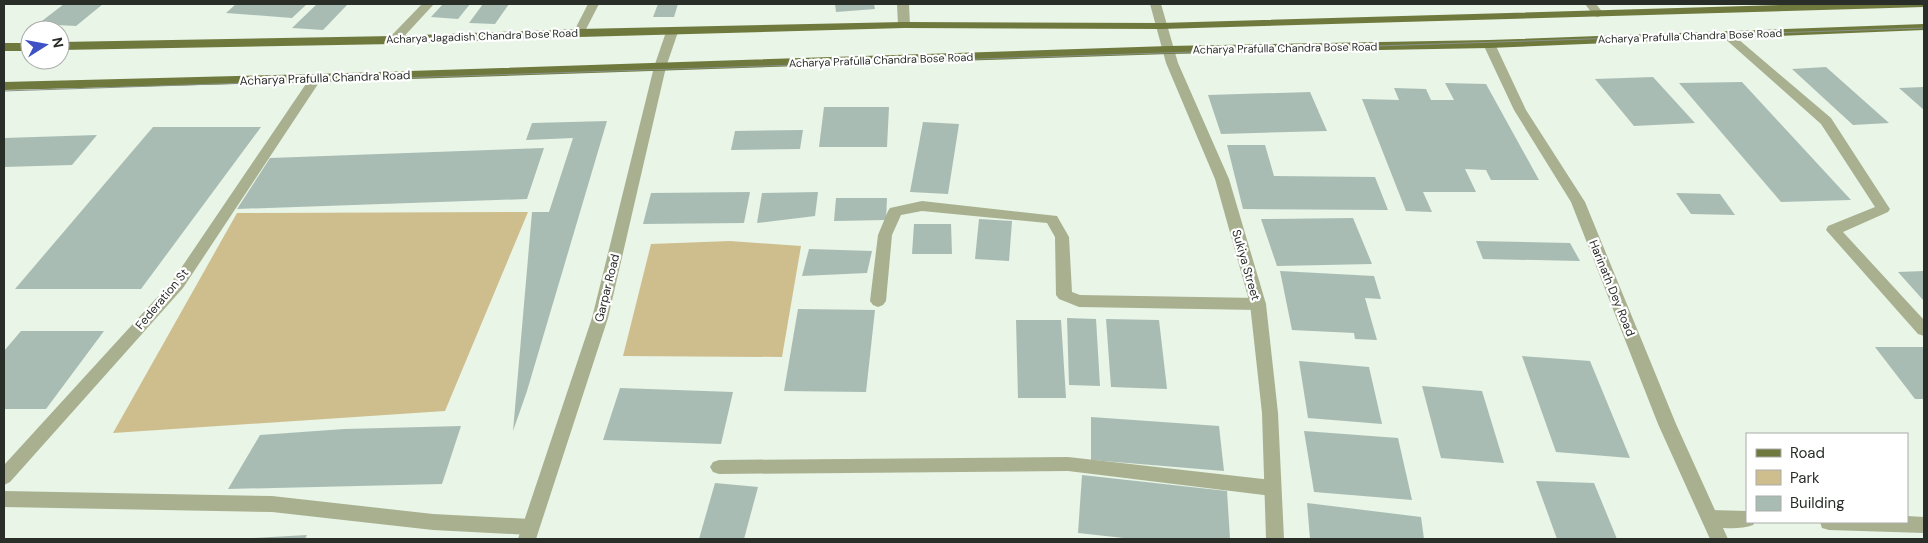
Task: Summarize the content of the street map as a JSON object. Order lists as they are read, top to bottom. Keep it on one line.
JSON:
{"streets":{"main road":["Acharya Jagadish Chandra Bose Road","Acharya Prafulla Chandra Bose Road","Acharya Prafulla Chandra Road"],"street":["Sukiya Street","Garpar Road","Harinath Dey Road","Federation St"]},"crossings":[["Acharya Jagadish Chandra Bose Road","Acharya Prafulla Chandra Bose Road"],["Acharya Jagadish Chandra Bose Road","Garpar Road"],["Acharya Prafulla Chandra Bose Road","Acharya Prafulla Chandra Road"],["Acharya Prafulla Chandra Bose Road","Sukiya Street"],["Acharya Prafulla Chandra Bose Road","Garpar Road"],["Acharya Prafulla Chandra Bose Road","Harinath Dey Road"],["Acharya Prafulla Chandra Road","Garpar Road"],["Acharya Prafulla Chandra Road","Federation St"]],"legend":["Road","Park","Building"],"north":"right"}
